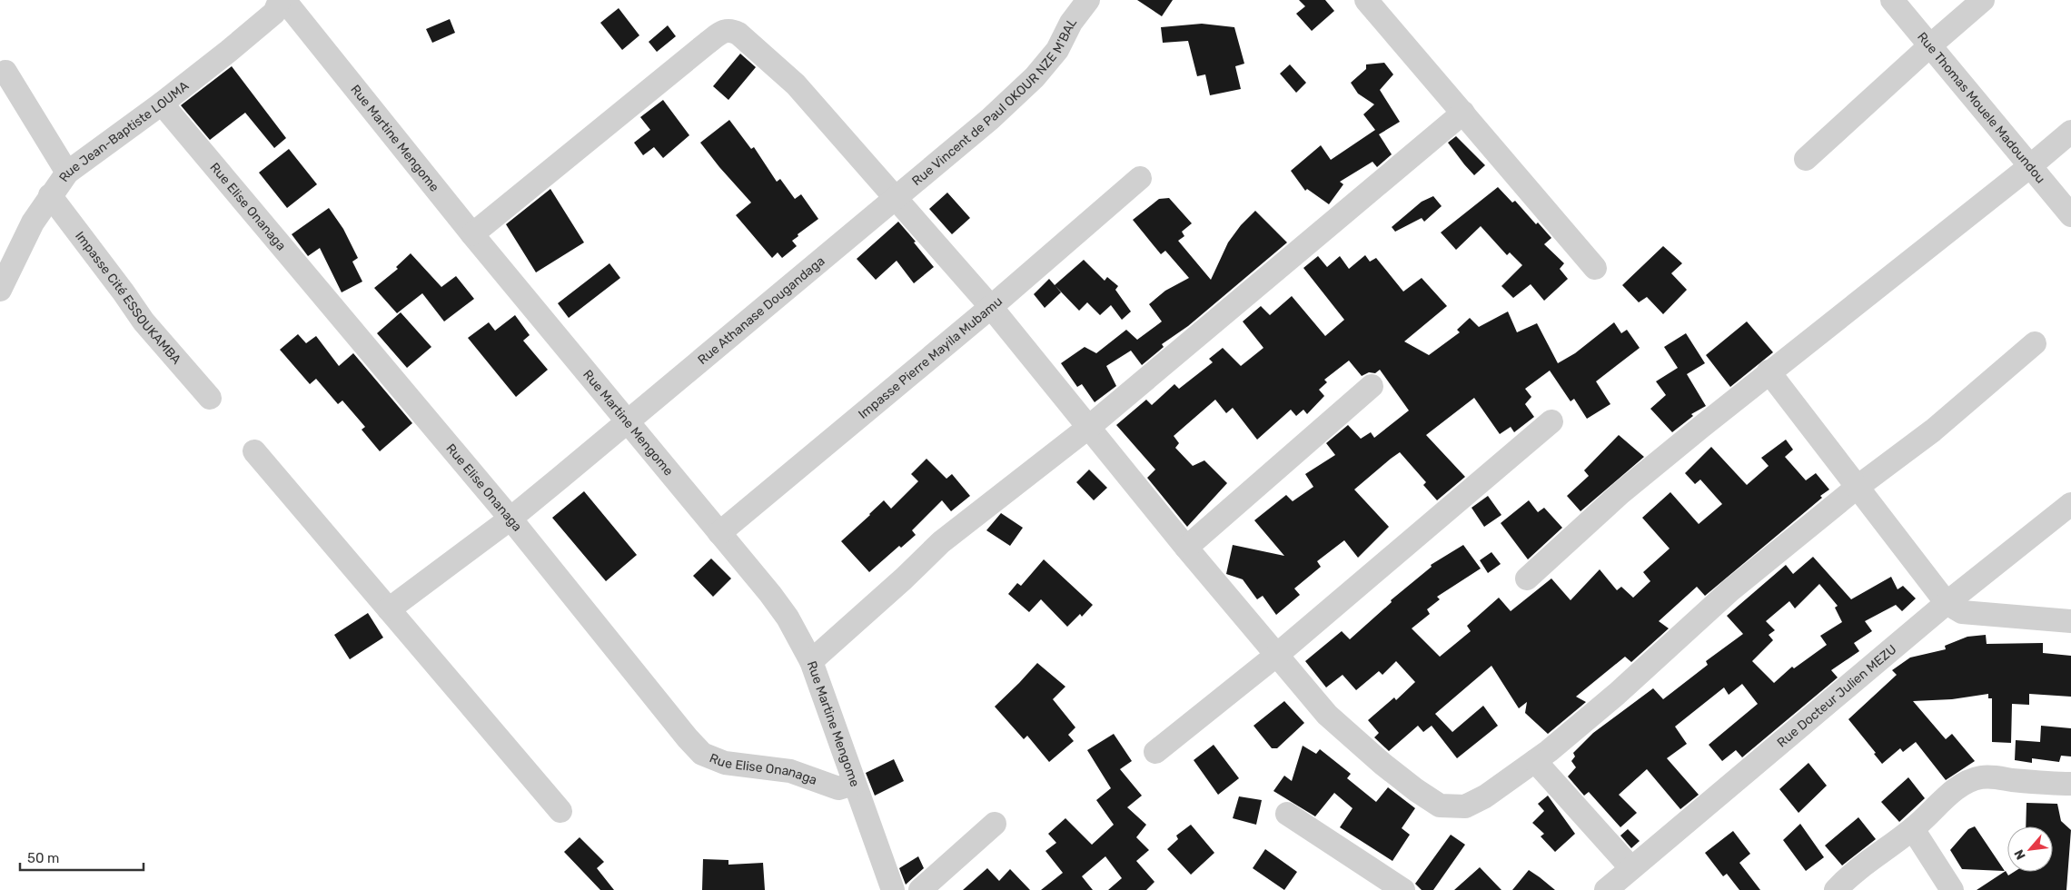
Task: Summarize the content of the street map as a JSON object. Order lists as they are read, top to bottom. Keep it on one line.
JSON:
{"streets":{"street":["Rue Vincent de Paul OKOUR NZE M'BAL","Rue Thomas Mouele Madoundou","Rue Jean-Baptiste LOUMA","Rue Martine Mengome","Rue Elise Onanaga","Impasse Cité ESSOUKAMBA","Rue Athanase Dougandaga","Impasse Pierre Mayila Mubamu","Rue Docteur Julien MEZU"]},"crossings":[["Rue Vincent de Paul OKOUR NZE M'BAL","Rue Athanase Dougandaga"],["Rue Jean-Baptiste LOUMA","Rue Elise Onanaga"],["Rue Jean-Baptiste LOUMA","Impasse Cité ESSOUKAMBA"],["Rue Martine Mengome","Rue Elise Onanaga"],["Rue Martine Mengome","Rue Athanase Dougandaga"],["Rue Martine Mengome","Impasse Pierre Mayila Mubamu"],["Rue Elise Onanaga","Rue Athanase Dougandaga"]],"scale_bar":"50 m","north":"bottom left"}
